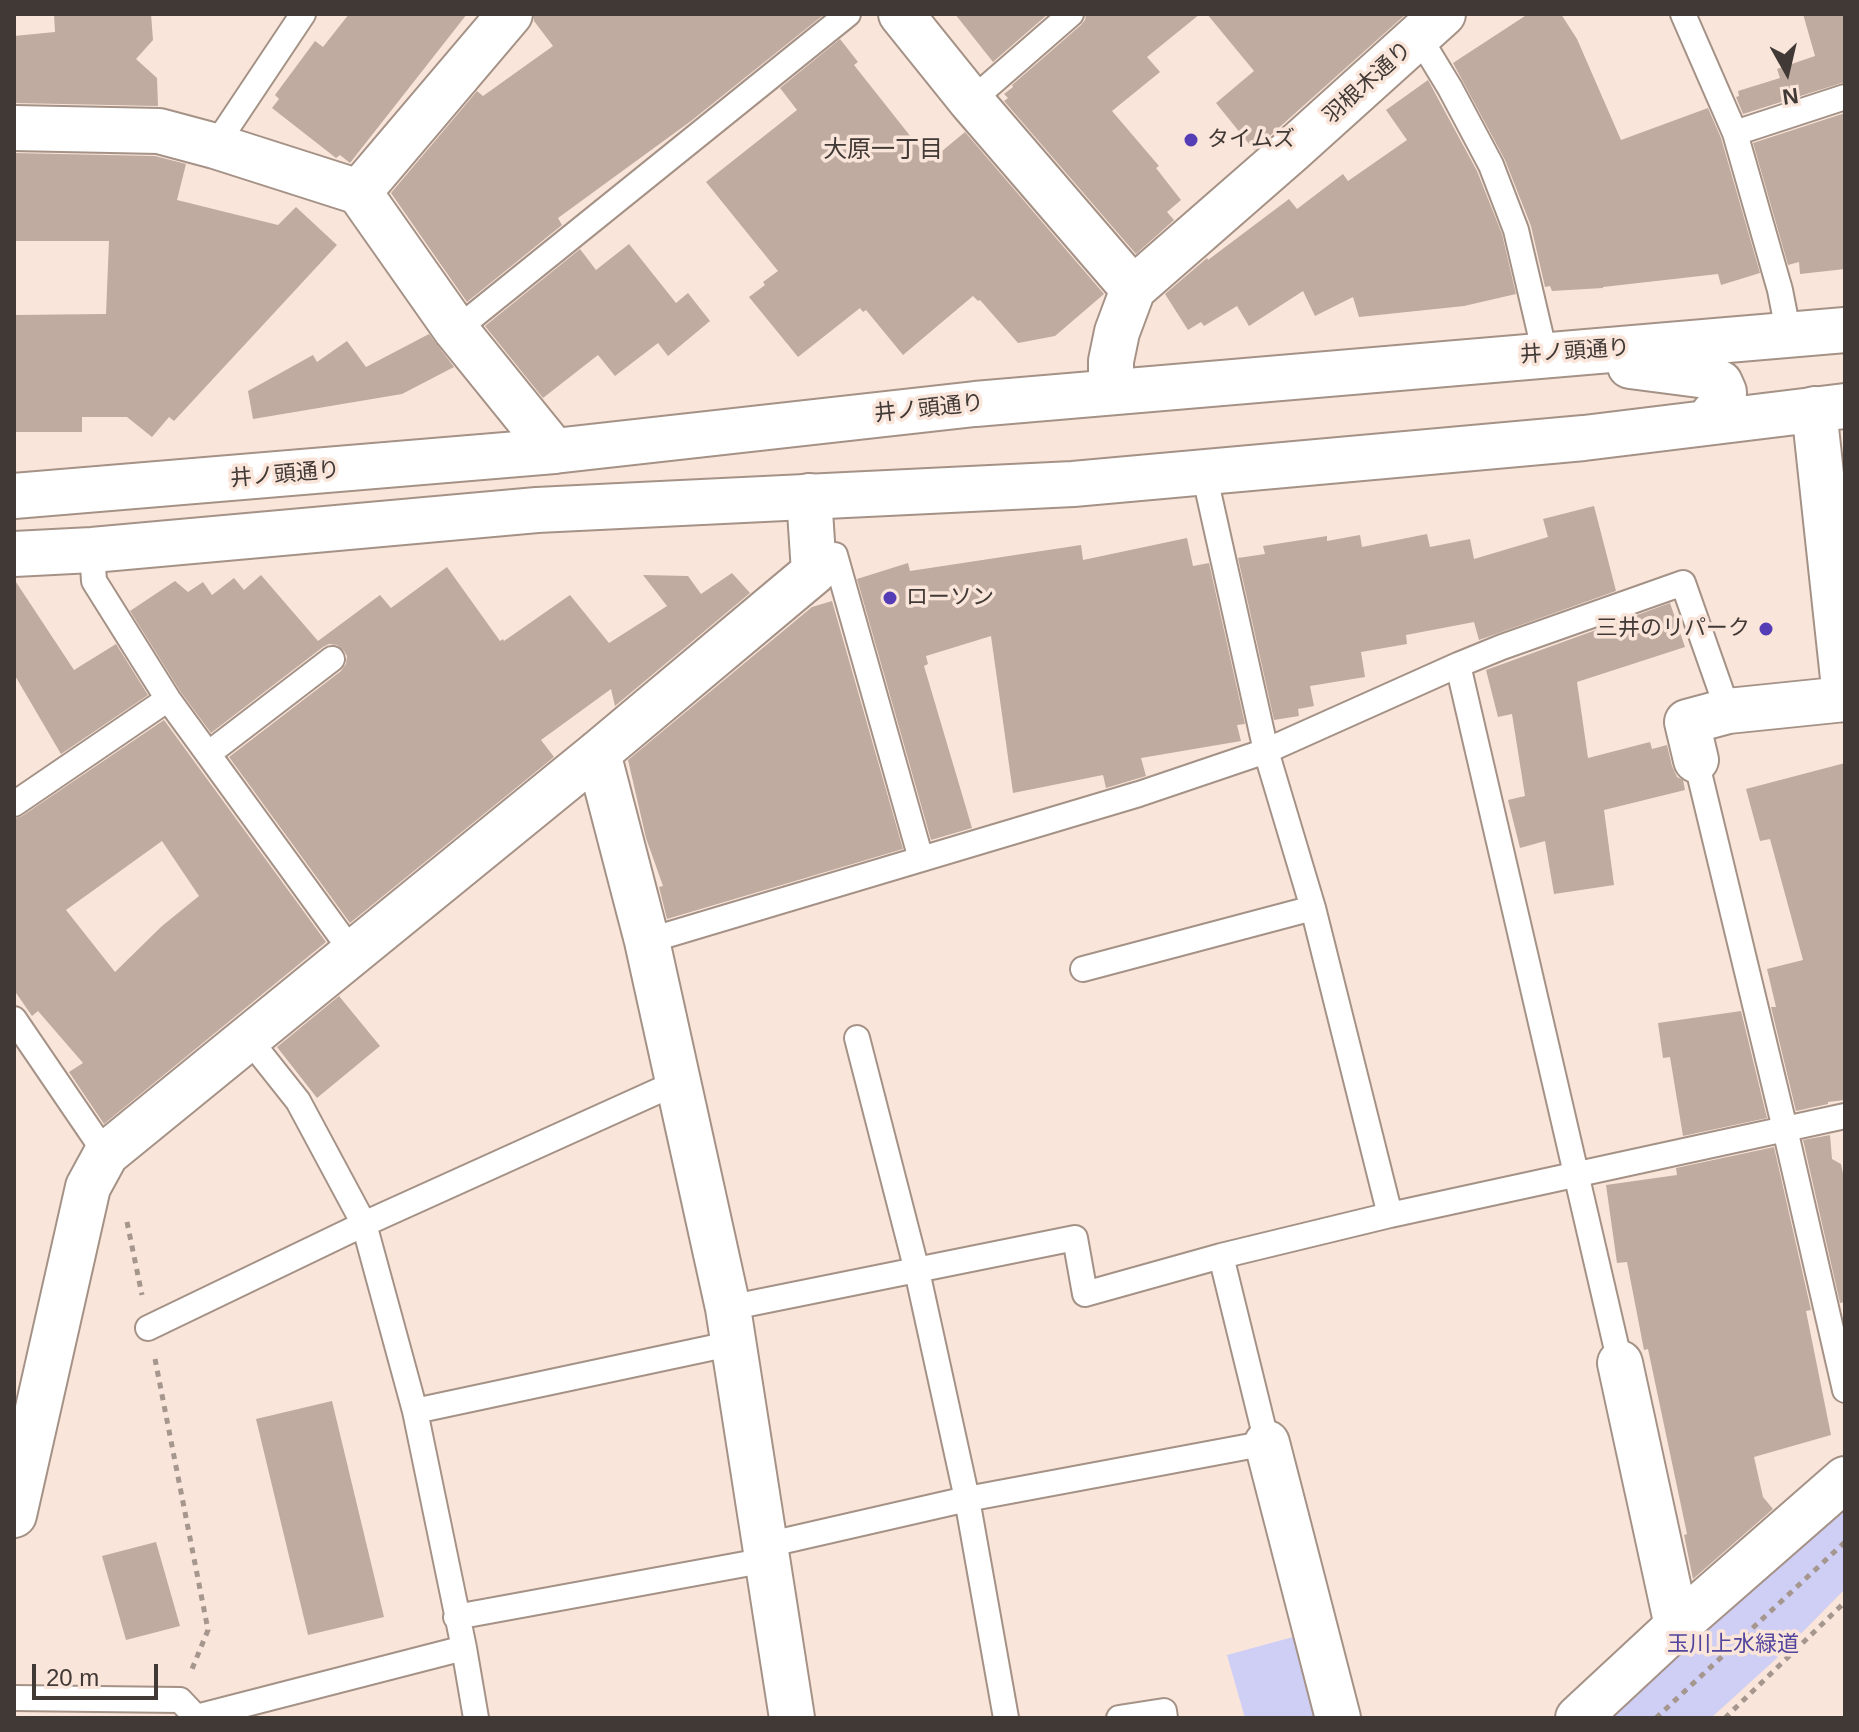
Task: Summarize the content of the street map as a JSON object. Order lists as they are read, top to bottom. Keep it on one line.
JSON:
{"streets":{"street":["羽根木通り","井ノ頭通り"]},"districts":["大原一丁目"],"parks":["玉川上水緑道"],"places":["タイムズ","ローソン","三井のリパーク"],"scale_bar":"20 m","north":"bottom"}
